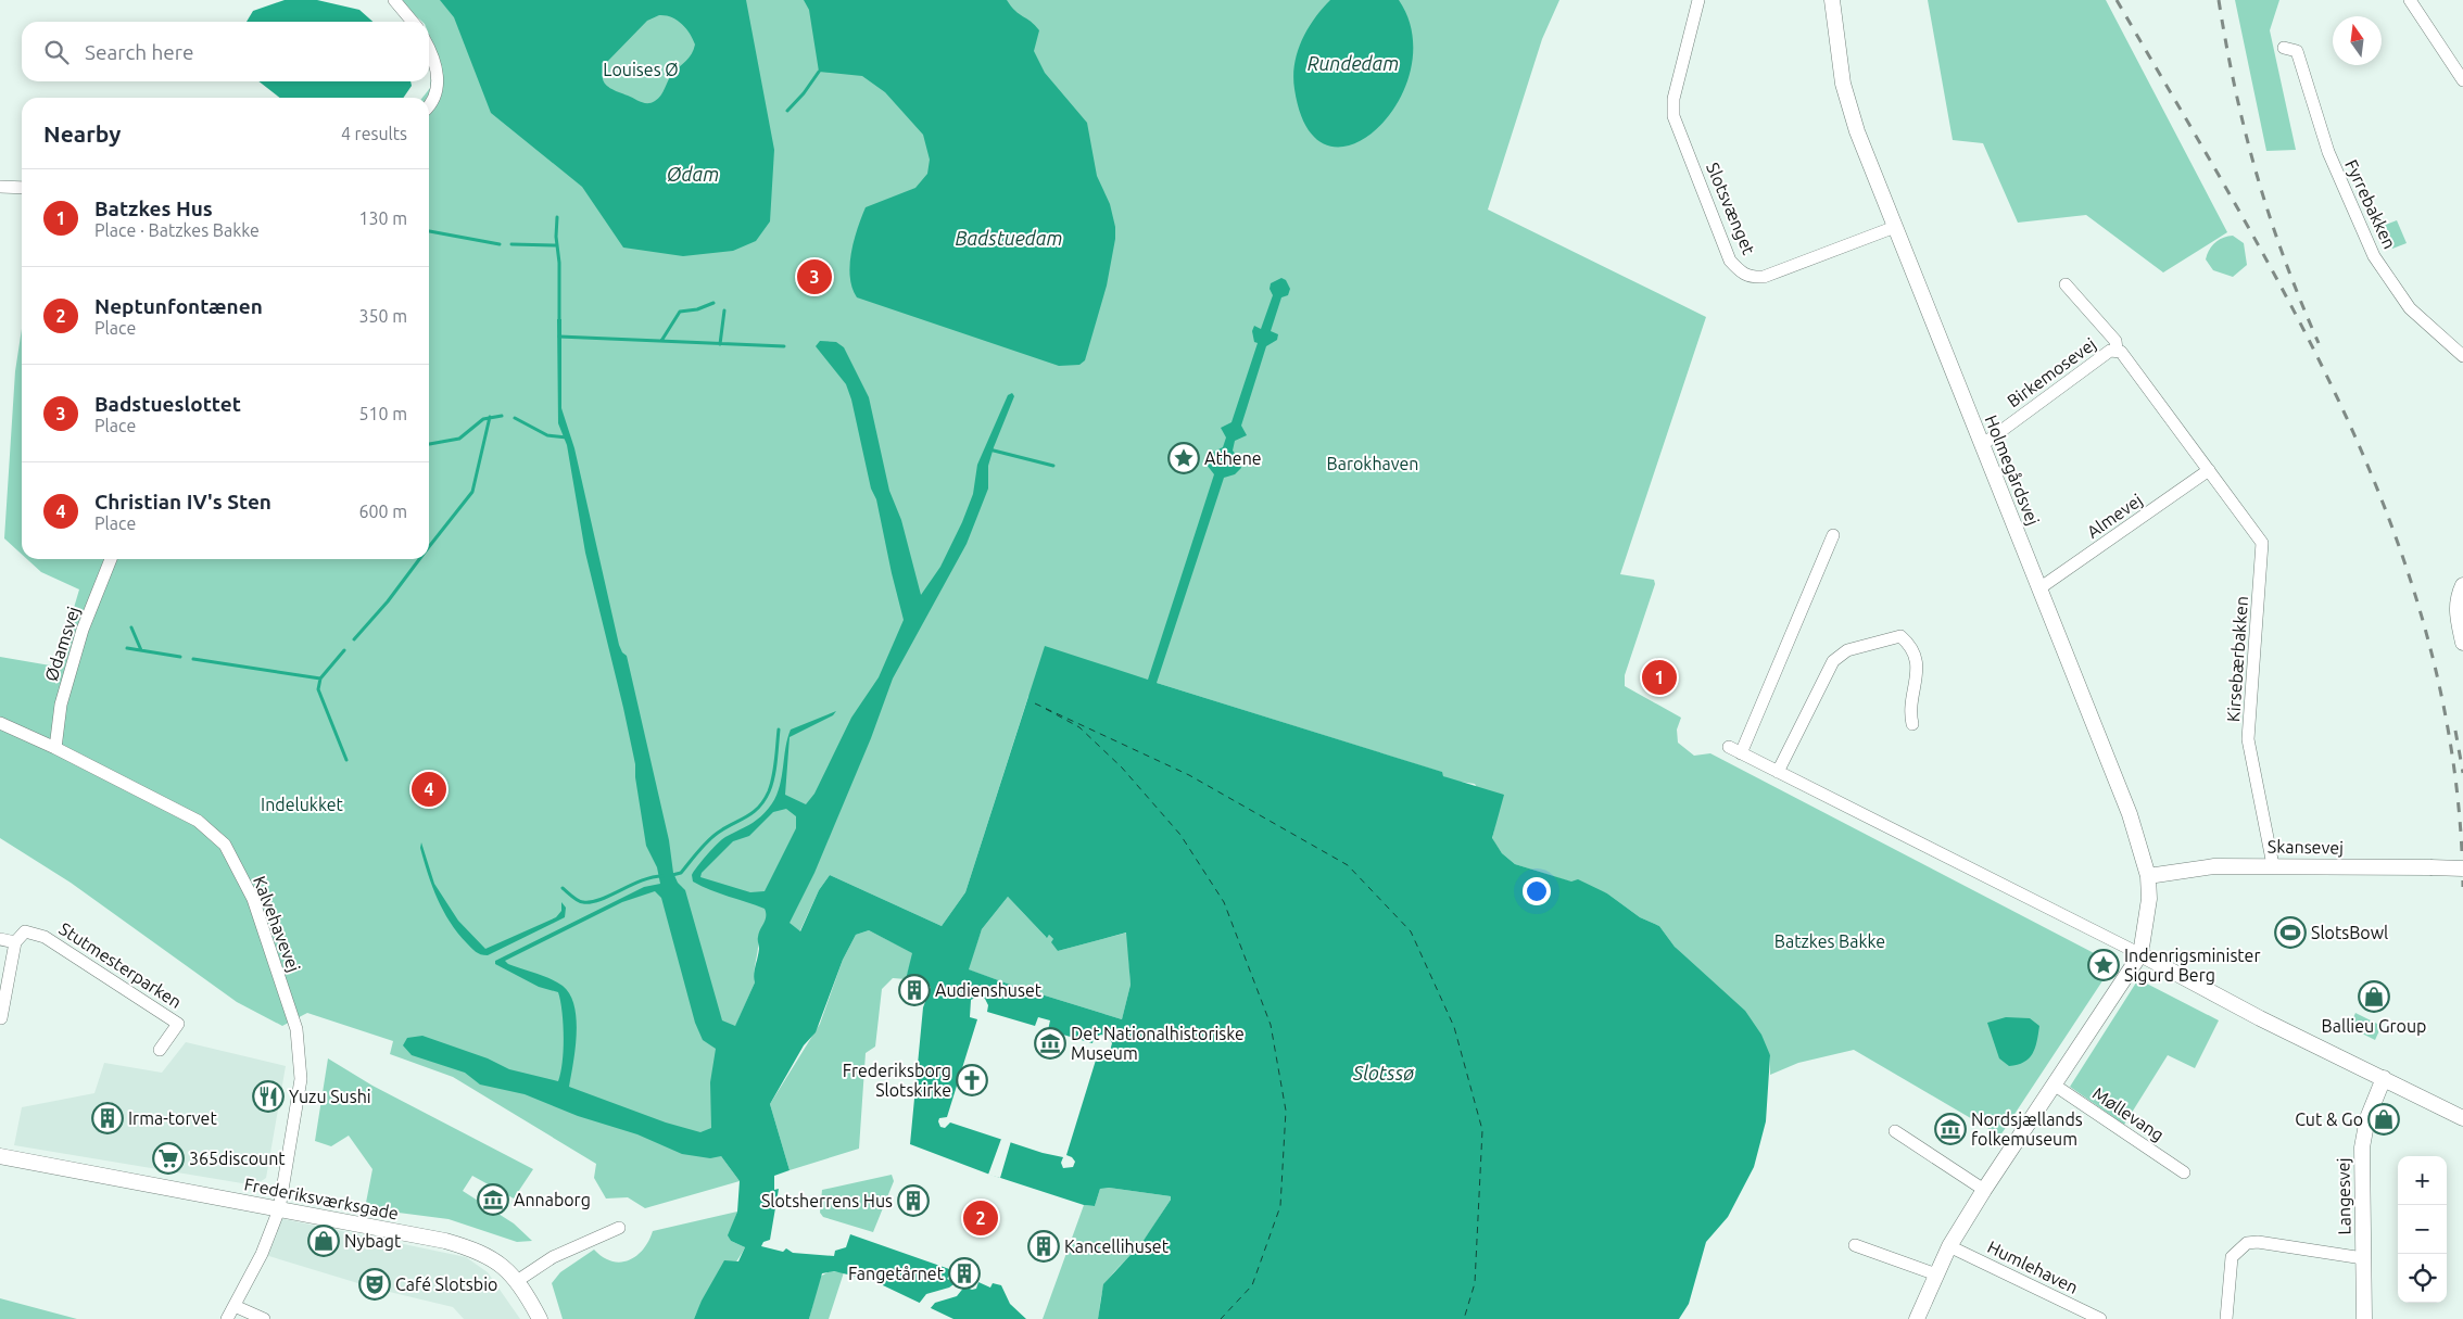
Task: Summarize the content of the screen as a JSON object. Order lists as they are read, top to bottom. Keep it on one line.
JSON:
{"streets":{"street":["Fyrrebakken","Slotsvænget","Birkemosevej","Holmegårdsvej","Almevej","Ødamsvej","Kirsebærbakken","Skansevej","Kalvehavevej","Stutmesterparken","Møllevang","Langesvej","Frederiksværksgade","Humlehaven"]},"crossings":[["Slotsvænget","Holmegårdsvej"],["Birkemosevej","Holmegårdsvej"],["Birkemosevej","Almevej"],["Birkemosevej","Kirsebærbakken"],["Holmegårdsvej","Almevej"],["Holmegårdsvej","Skansevej"],["Almevej","Kirsebærbakken"],["Ødamsvej","Kalvehavevej"],["Kirsebærbakken","Skansevej"],["Kalvehavevej","Frederiksværksgade"]],"water":["Rundedam","Ødam","Badstuedam","Slotssø"],"parks":["Louises Ø","Barokhaven","Indelukket","Batzkes Bakke"],"places":{"place":["Athene","Indenrigsminister Sigurd Berg"],"sports":["SlotsBowl"],"building":["Audienshuset","Irma-torvet","Slotsherrens Hus","Kancellihuset","Fangetårnet"],"shop":["Ballieu Group","Cut & Go","Nybagt"],"museum":["Det Nationalhistoriske Museum","Nordsjællands folkemuseum","Annaborg"],"church":["Frederiksborg Slotskirke"],"restaurant":["Yuzu Sushi"],"supermarket":["365discount"],"theatre":["Café Slotsbio"]},"north":"top","page":{"search":"Search here","heading":["Nearby","4 results"],"list":[{"mark":"1","name":"Batzkes Hus","note":"Place · Batzkes Bakke","value":"130 m"},{"mark":"2","name":"Neptunfontænen","note":"Place","value":"350 m"},{"mark":"3","name":"Badstueslottet","note":"Place","value":"510 m"},{"mark":"4","name":"Christian IV's Sten","note":"Place","value":"600 m"}],"pins":["3","1","4","2"],"map_buttons":["+","−"]}}
